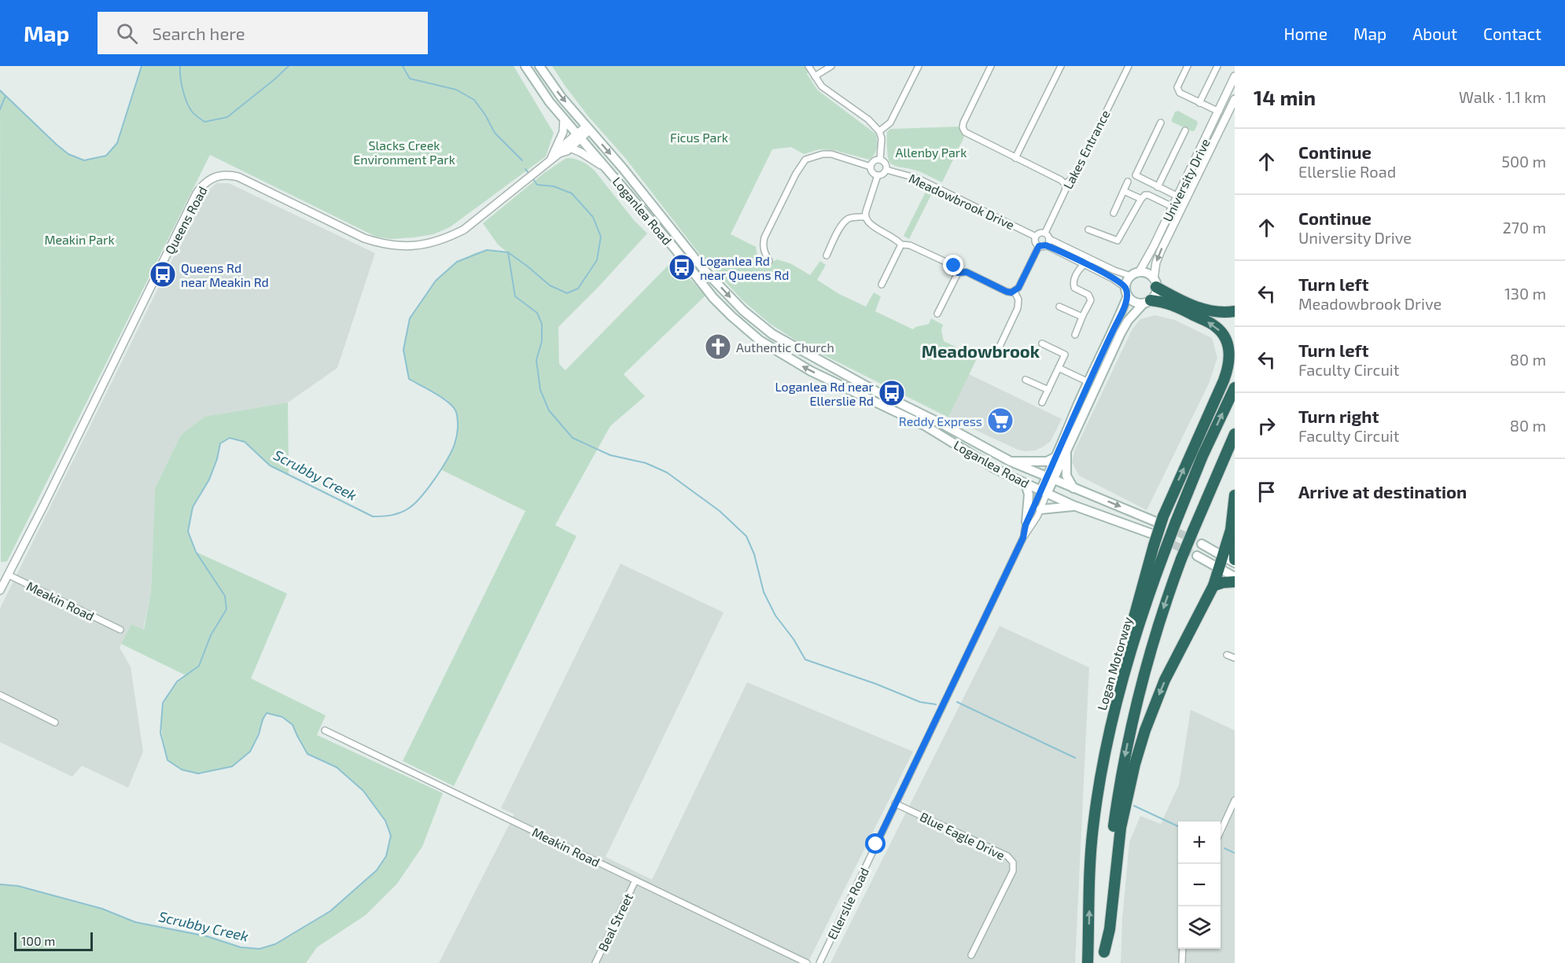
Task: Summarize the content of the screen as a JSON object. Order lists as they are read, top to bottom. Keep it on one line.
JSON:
{"streets":{"highway":["Logan Motorway"],"main road":["Loganlea Road"],"street":["Lakes Entrance","University Drive","Meadowbrook Drive","Queens Road","Meakin Road","Blue Eagle Drive","Ellerslie Road","Beal Street"]},"crossings":[["Lakes Entrance","Meadowbrook Drive"],["Loganlea Road","Queens Road"],["Loganlea Road","Ellerslie Road"],["Queens Road","Meakin Road"],["Meakin Road","Beal Street"],["Blue Eagle Drive","Ellerslie Road"]],"districts":["Meadowbrook"],"water":["Scrubby Creek"],"parks":["Ficus Park","Slacks Creek Environment Park","Allenby Park","Meakin Park"],"places":{"bus stop":["Loganlea Rd near Queens Rd","Queens Rd near Meakin Rd","Loganlea Rd near Ellerslie Rd"],"church":["Authentic Church"],"supermarket":["Reddy Express"]},"scale_bar":"100 m","page":{"header":"Map","search":"Search here","nav":["Home","Map","About","Contact"],"heading":["14 min","Walk · 1.1 km"],"list":[["Continue","Ellerslie Road","500 m"],["Continue","University Drive","270 m"],["Turn left","Meadowbrook Drive","130 m"],["Turn left","Faculty Circuit","80 m"],["Turn right","Faculty Circuit","80 m"],"Arrive at destination"],"map_buttons":["+","−"],"scale":"100 m"}}
